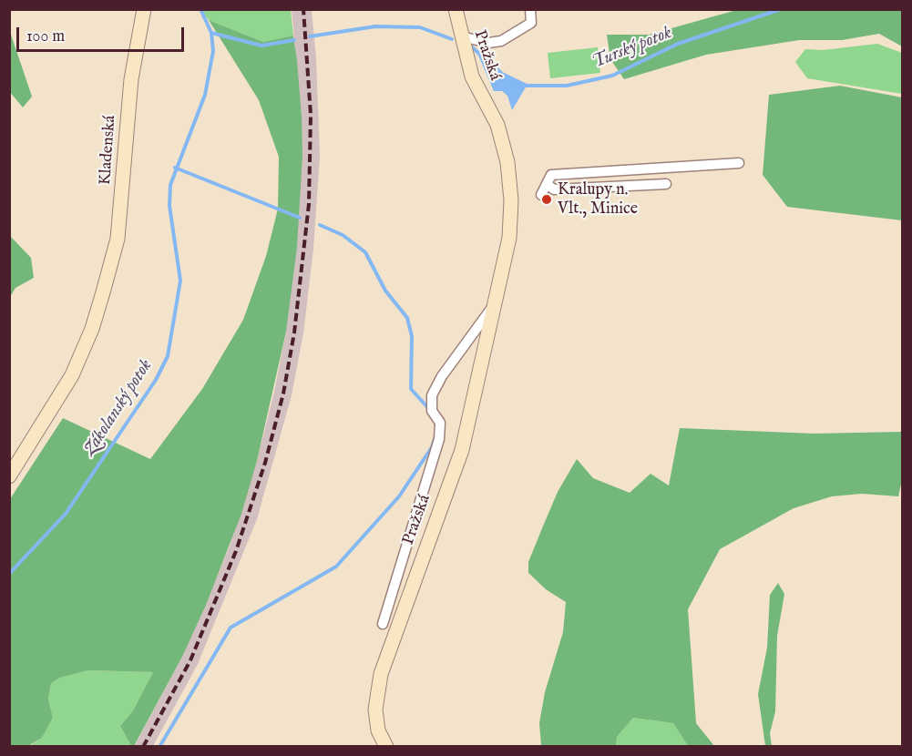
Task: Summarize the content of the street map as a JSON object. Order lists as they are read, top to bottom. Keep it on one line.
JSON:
{"streets":{"main road":["Pražská","Kladenská"]},"water":["Turský potok","Zákolanský potok"],"places":["Kralupy n. Vlt., Minice"],"scale_bar":"100 m"}
